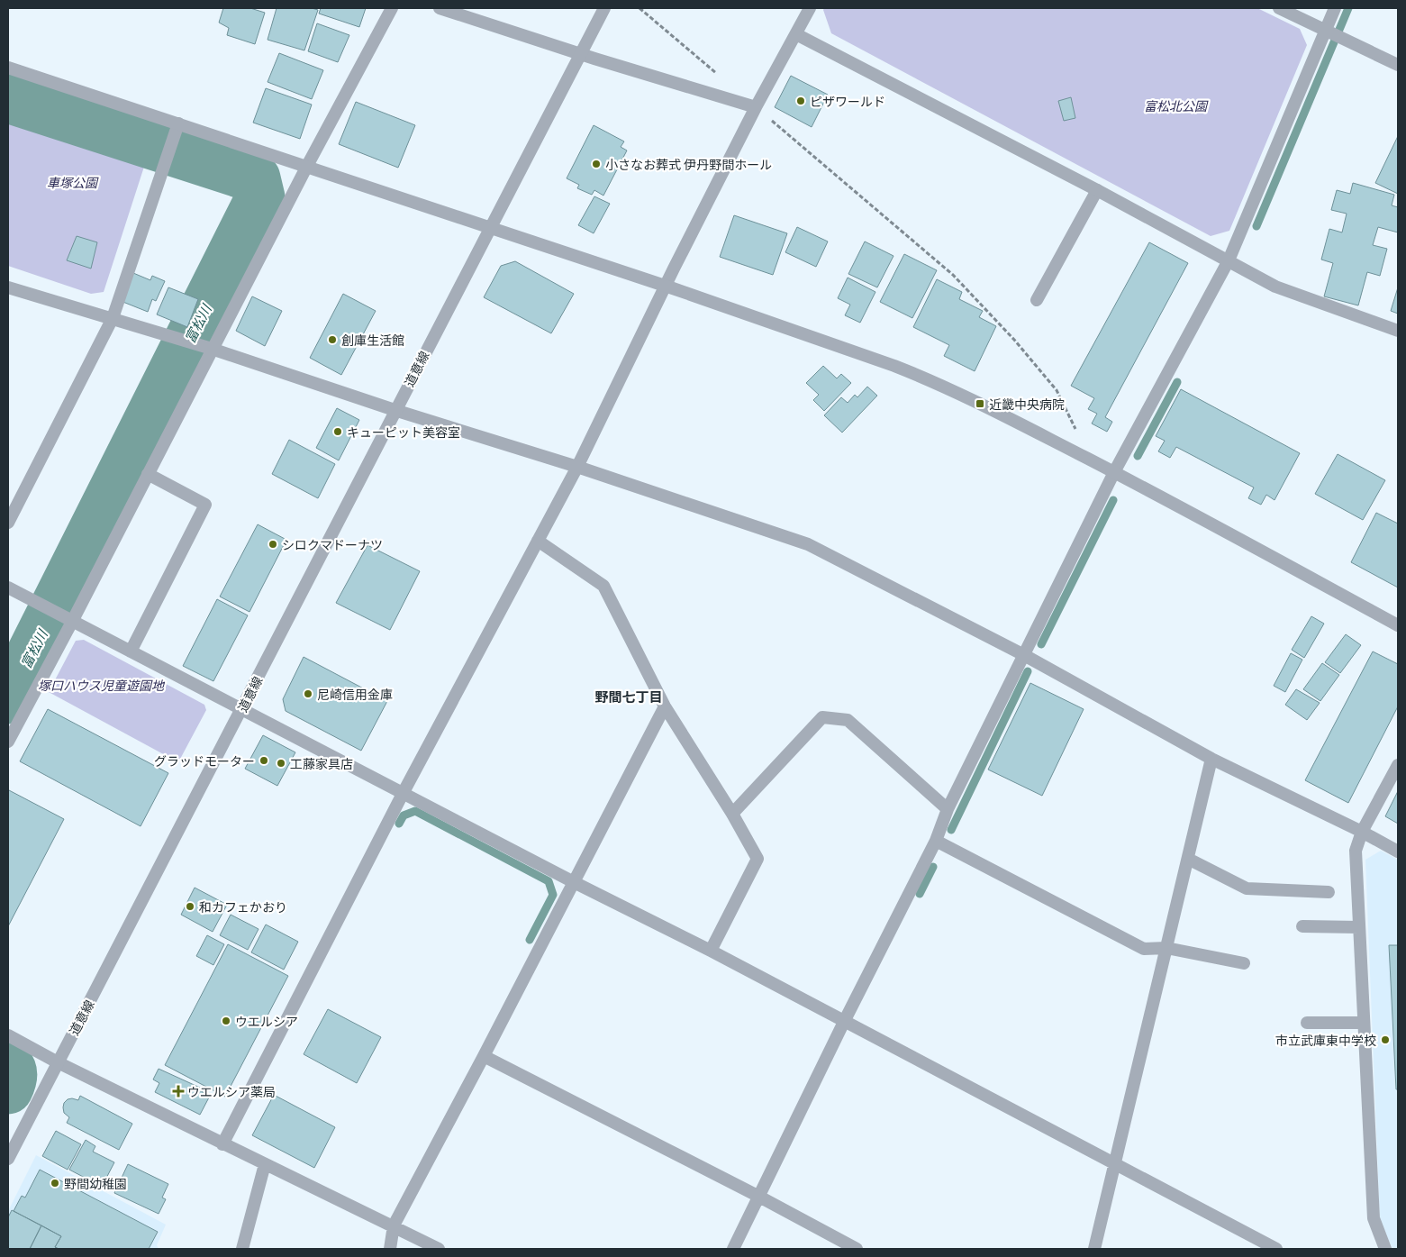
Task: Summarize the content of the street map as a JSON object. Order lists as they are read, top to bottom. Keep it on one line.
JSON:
{"streets":{"street":["道意線"]},"districts":["野間七丁目"],"water":["富松川"],"parks":["富松北公園","車塚公園","塚口ハウス児童遊園地"],"places":{"other":["ピザワールド","小さなお葬式 伊丹野間ホール","創庫生活館","キューピット美容室","シロクマドーナツ","尼崎信用金庫","グラッドモーター","工藤家具店","和カフェかおり","ウエルシア","市立武庫東中学校","野間幼稚園"],"transit":["近畿中央病院"],"health":["ウエルシア薬局"]}}
